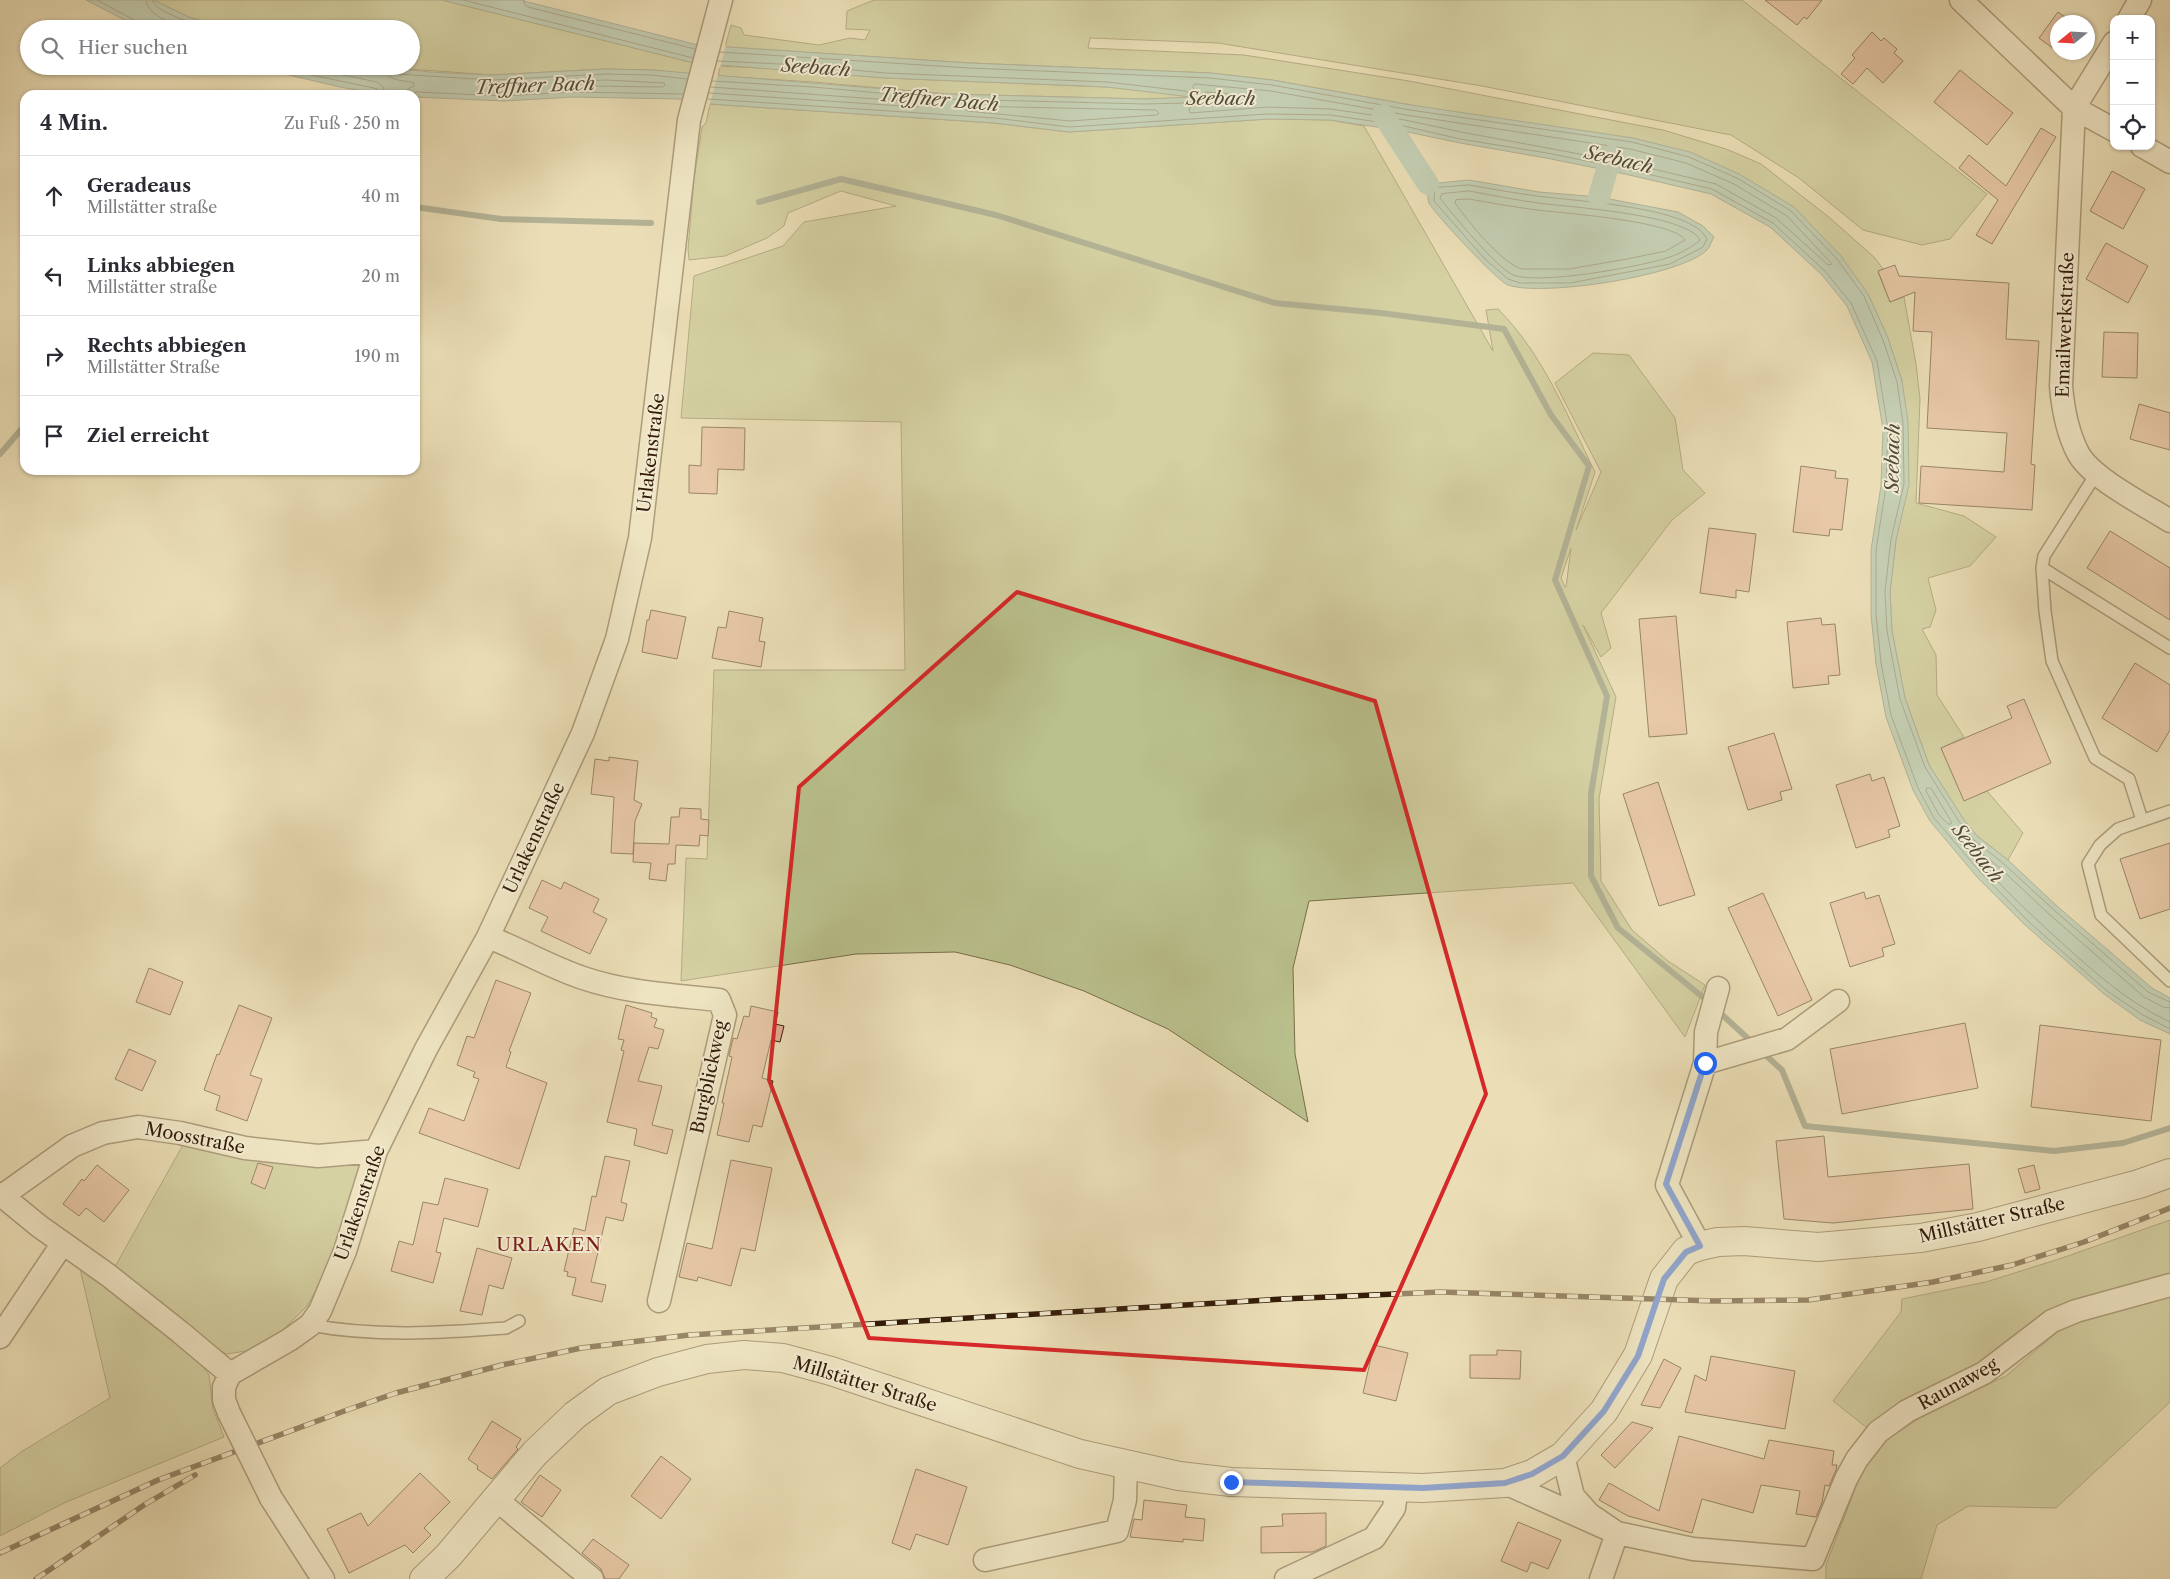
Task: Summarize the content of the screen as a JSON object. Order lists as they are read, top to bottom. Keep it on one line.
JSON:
{"streets":{"street":["Emailwerkstraße","Urlakenstraße","Burgblickweg","Moosstraße","Millstätter Straße","Raunaweg"]},"crossings":[["Urlakenstraße","Burgblickweg"],["Urlakenstraße","Moosstraße"],["Millstätter Straße","Raunaweg"]],"districts":["URLAKEN"],"water":["Seebach","Treffner Bach"],"north":"left","page":{"map_buttons":["+","−"],"search":"Hier suchen","heading":["4 Min.","Zu Fuß · 250 m"],"list":[["Geradeaus","Millstätter straße","40 m"],["Links abbiegen","Millstätter straße","20 m"],["Rechts abbiegen","Millstätter Straße","190 m"],"Ziel erreicht"]}}
